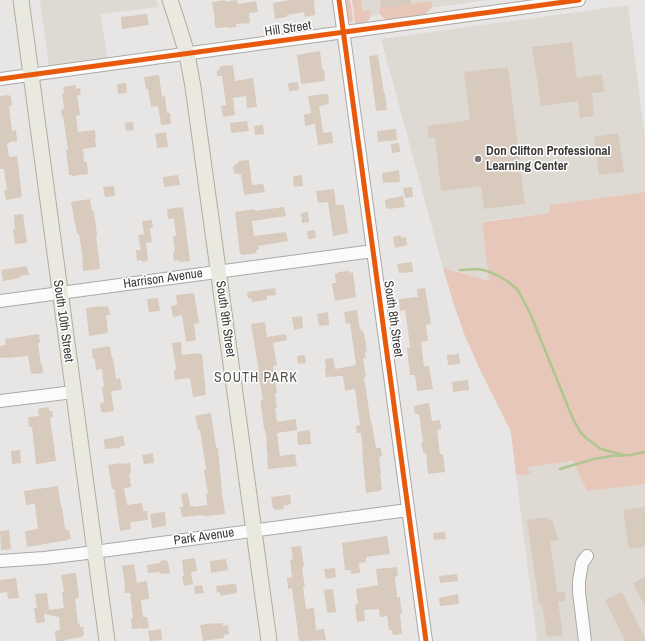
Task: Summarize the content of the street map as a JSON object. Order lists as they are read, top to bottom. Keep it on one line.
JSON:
{"streets":{"main road":["South 9th Street","South 10th Street"],"street":["Hill Street","Harrison Avenue","South 8th Street","Park Avenue"]},"crossings":[["Hill Street","South 9th Street"],["Hill Street","South 8th Street"],["Hill Street","South 10th Street"],["Harrison Avenue","South 9th Street"],["Harrison Avenue","South 8th Street"],["Harrison Avenue","South 10th Street"],["South 9th Street","Park Avenue"],["South 8th Street","Park Avenue"],["South 10th Street","Park Avenue"]],"districts":["SOUTH PARK"],"places":["Don Clifton Professional Learning Center"]}
